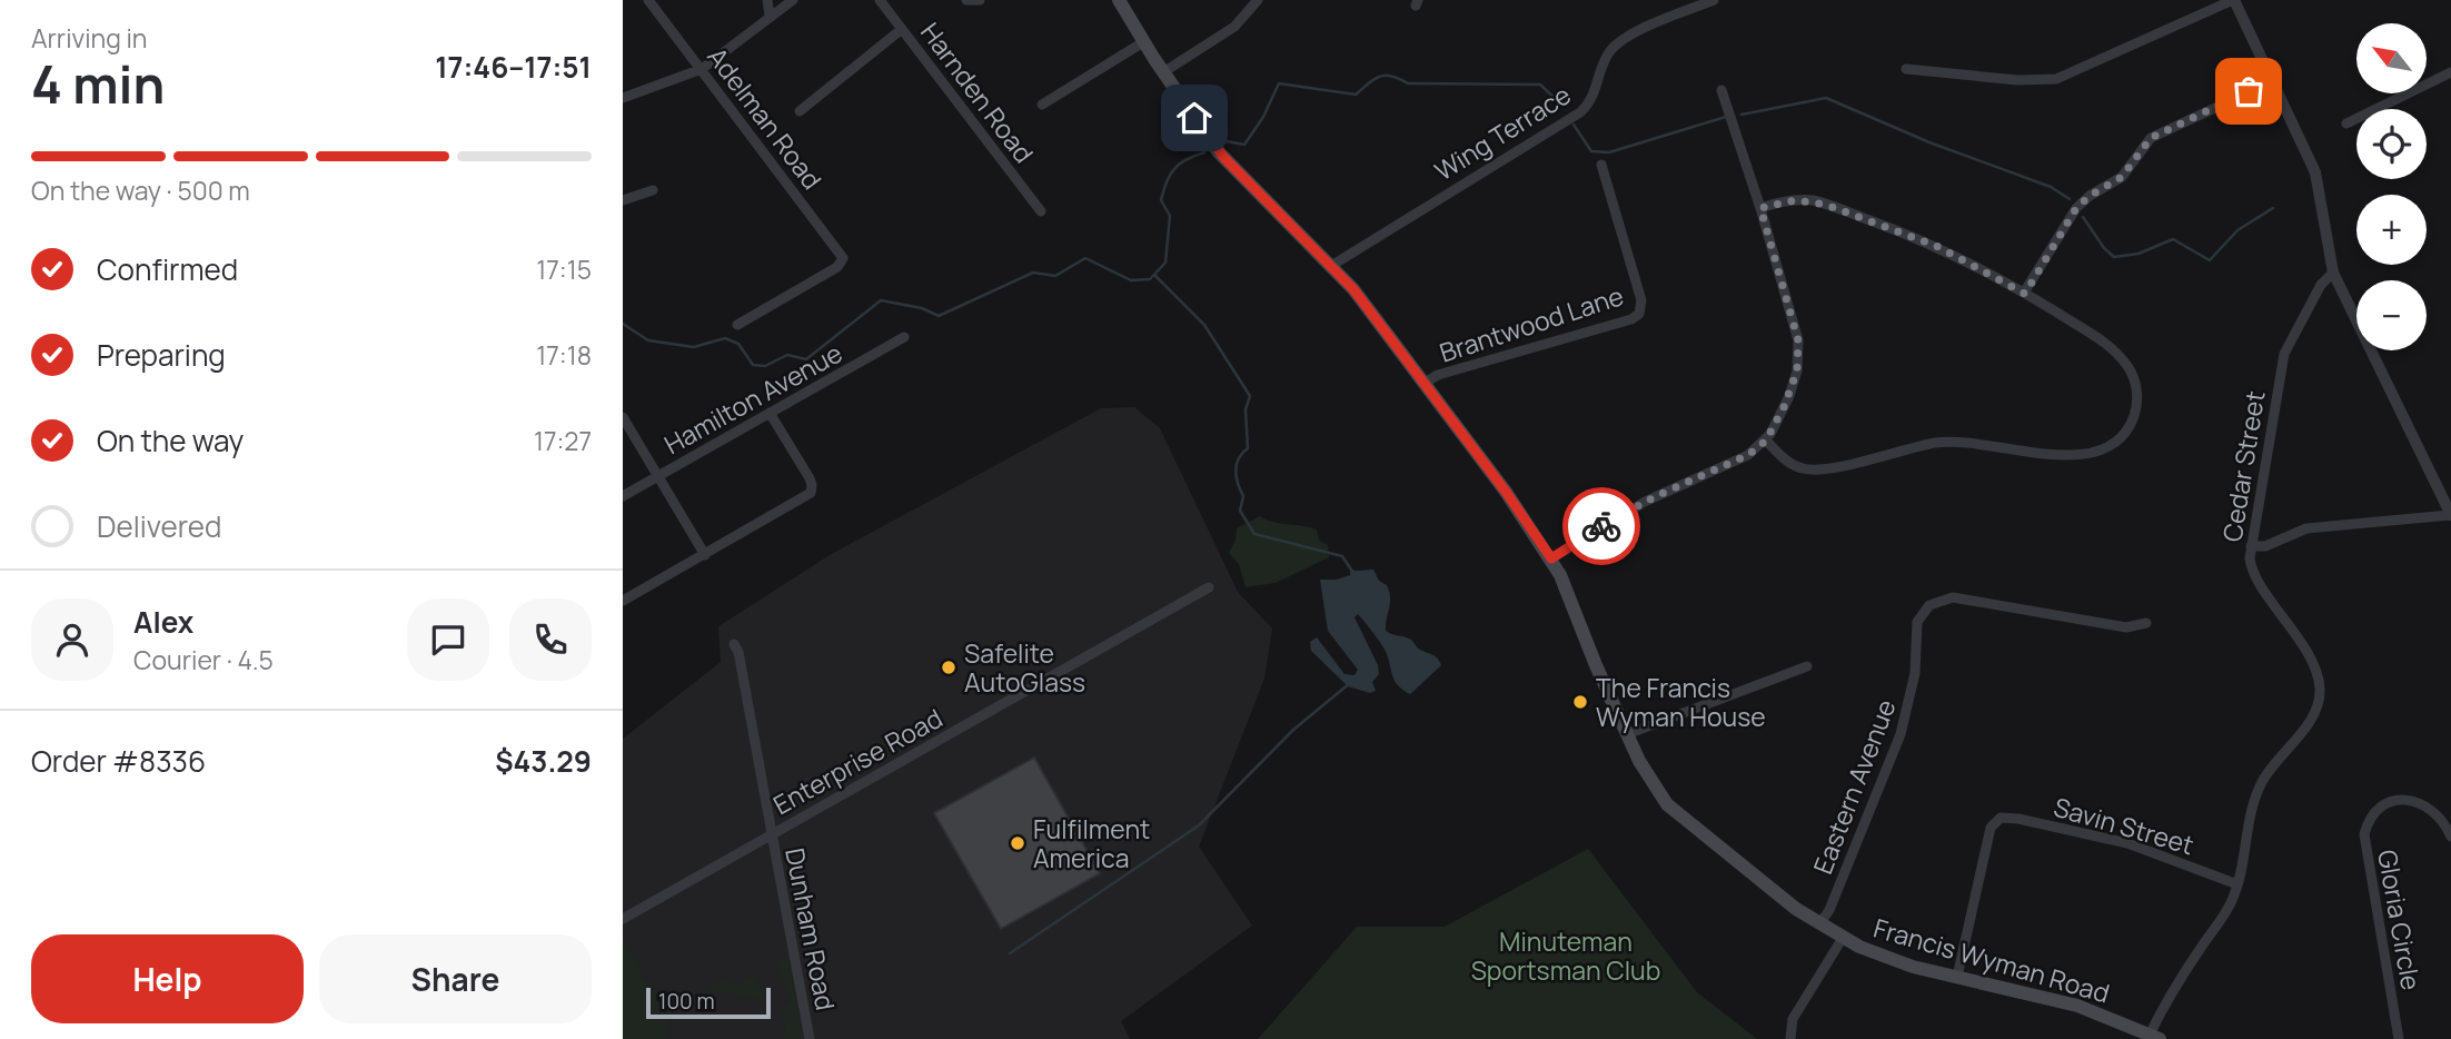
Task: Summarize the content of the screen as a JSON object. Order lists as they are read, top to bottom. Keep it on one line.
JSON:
{"streets":{"main road":["Francis Wyman Road"],"street":["Harnden Road","Adelman Road","Wing Terrace","Brantwood Lane","Hamilton Avenue","Cedar Street","Enterprise Road","Eastern Avenue","Savin Street","Gloria Circle","Dunham Road"]},"crossings":[["Wing Terrace","Francis Wyman Road"],["Brantwood Lane","Francis Wyman Road"],["Cedar Street","Savin Street"],["Cedar Street","Francis Wyman Road"],["Enterprise Road","Dunham Road"],["Eastern Avenue","Francis Wyman Road"],["Savin Street","Francis Wyman Road"]],"parks":["Minuteman Sportsman Club"],"places":["Safelite AutoGlass","The Francis Wyman House","Fulfilment America"],"scale_bar":"100 m","north":"top left","page":{"heading":["4 min","Arriving in","17:46–17:51"],"panel":["Alex","Courier · 4.5","Order #8336","$43.29"],"map_buttons":["+","−"],"bar":"On the way · 500 m","list":[["Confirmed","17:15"],["Preparing","17:18"],["On the way","17:27"],"Delivered"],"buttons":["Help","Share"],"scale":"100 m"}}
